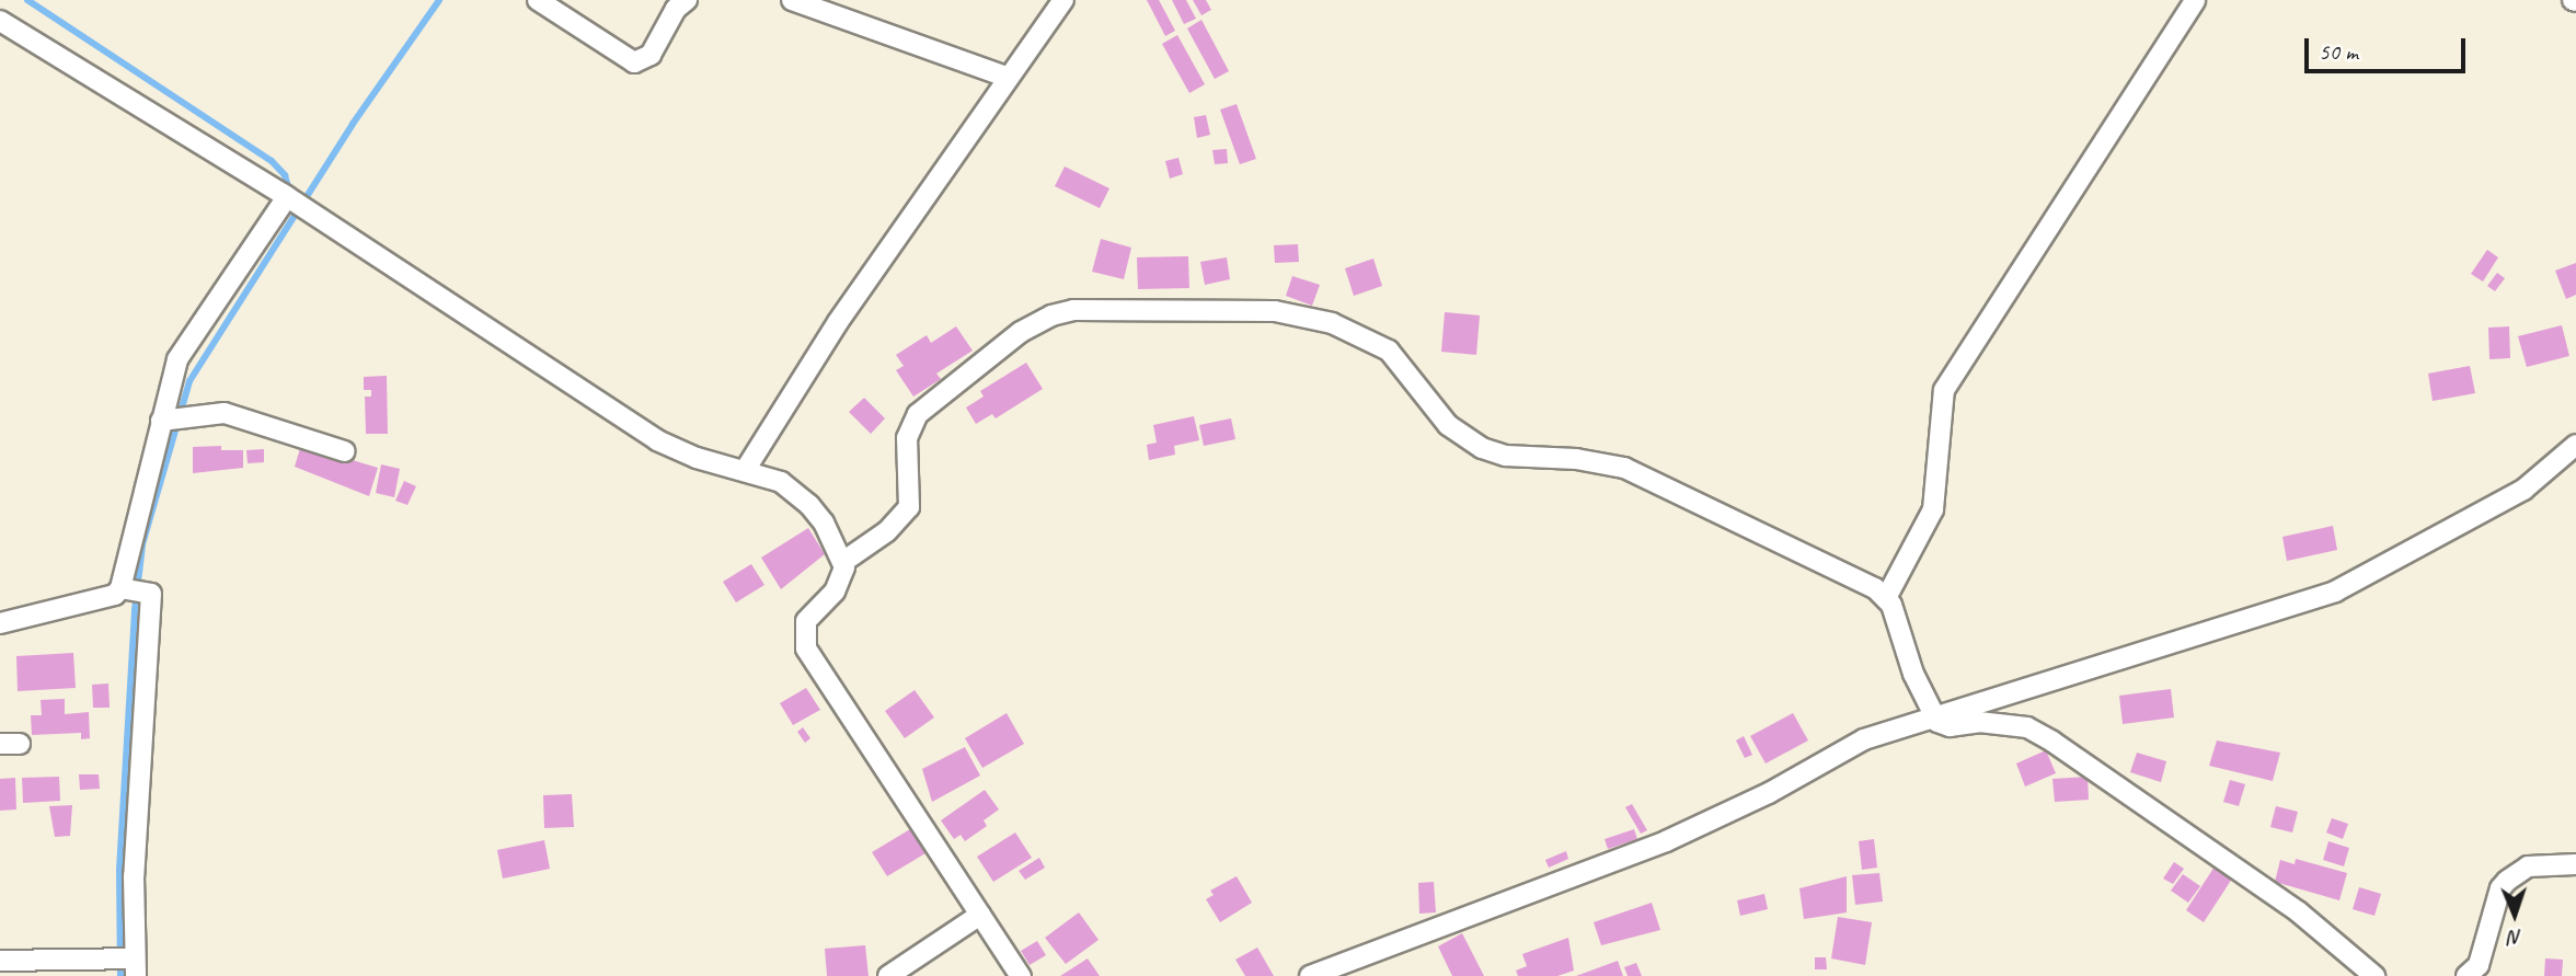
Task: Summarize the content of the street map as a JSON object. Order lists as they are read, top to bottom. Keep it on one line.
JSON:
{"scale_bar":"50 m","north":"bottom"}
